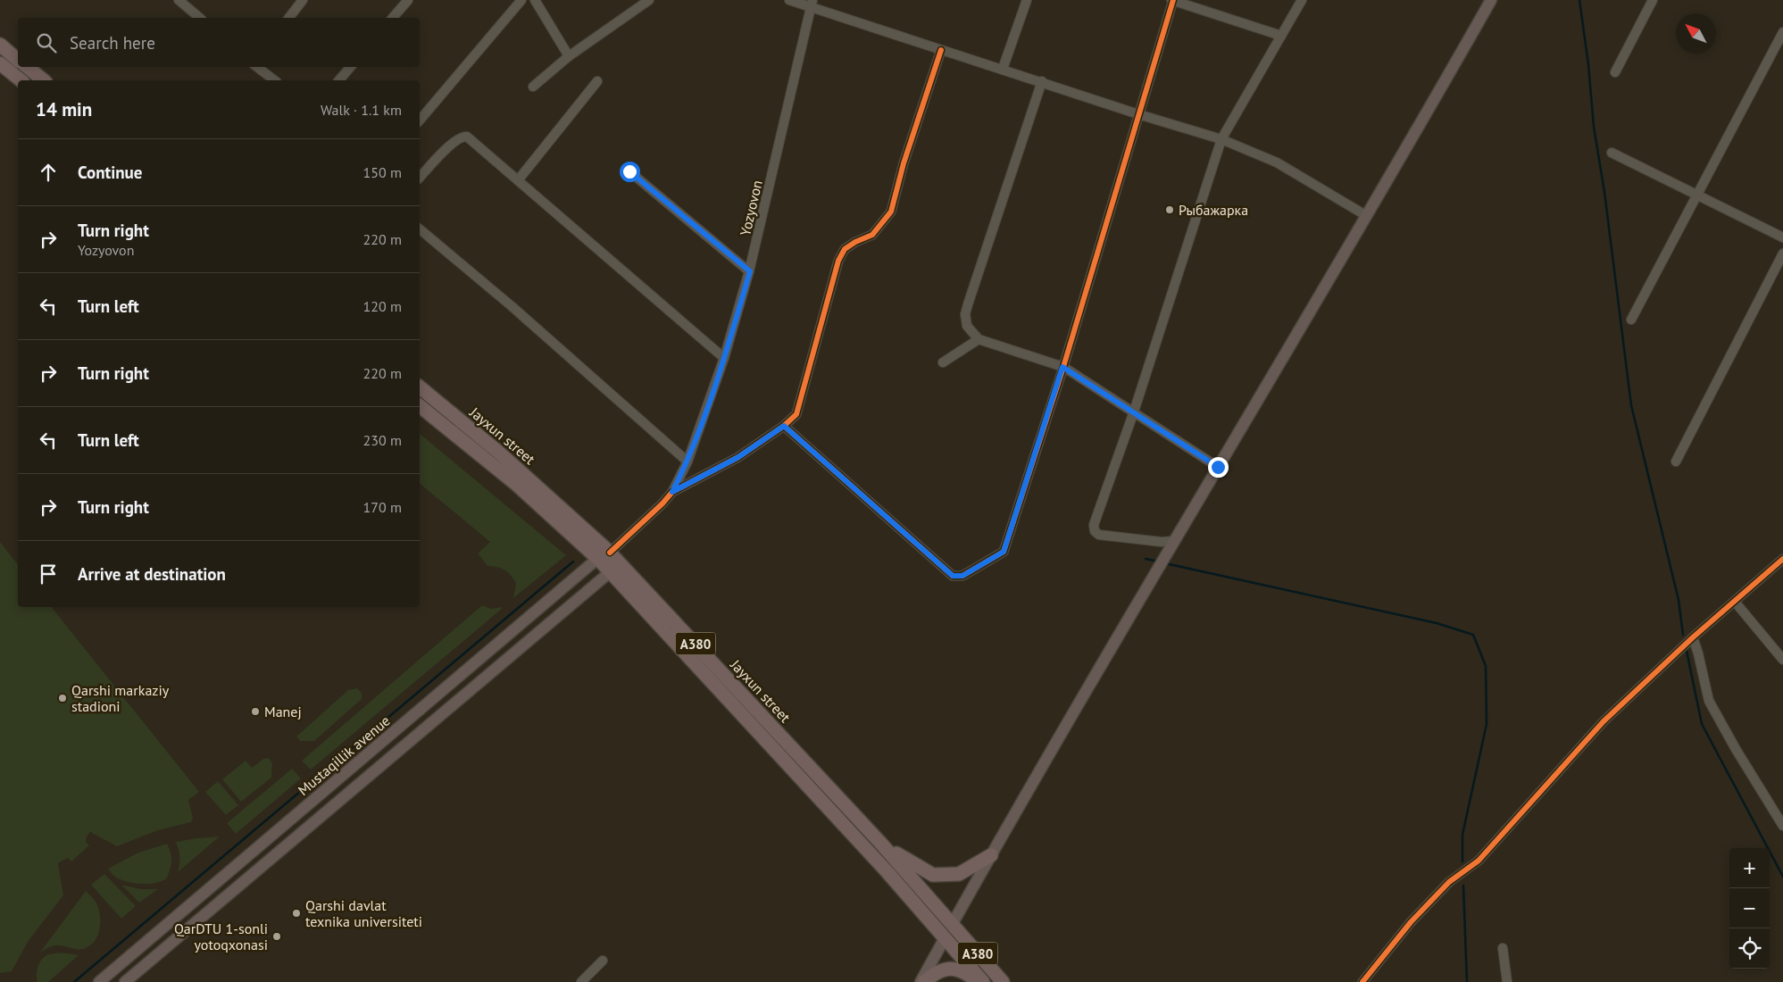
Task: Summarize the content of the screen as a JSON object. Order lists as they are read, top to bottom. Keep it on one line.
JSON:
{"streets":{"highway":["Jayxun street","A380"],"main road":["Mustaqillik avenue"],"street":["Yozyovon"]},"crossings":[["Jayxun street","Mustaqillik avenue"]],"places":["Рыбажарка","Qarshi markaziy stadioni","Manej","Qarshi davlat texnika universiteti","QarDTU 1-sonli yotoqxonasi"],"north":"top left","page":{"search":"Search here","heading":["14 min","Walk · 1.1 km"],"list":[["Continue","150 m"],["Turn right","Yozyovon","220 m"],["Turn left","120 m"],["Turn right","220 m"],["Turn left","230 m"],["Turn right","170 m"],"Arrive at destination"],"map_buttons":["+","−"]}}
